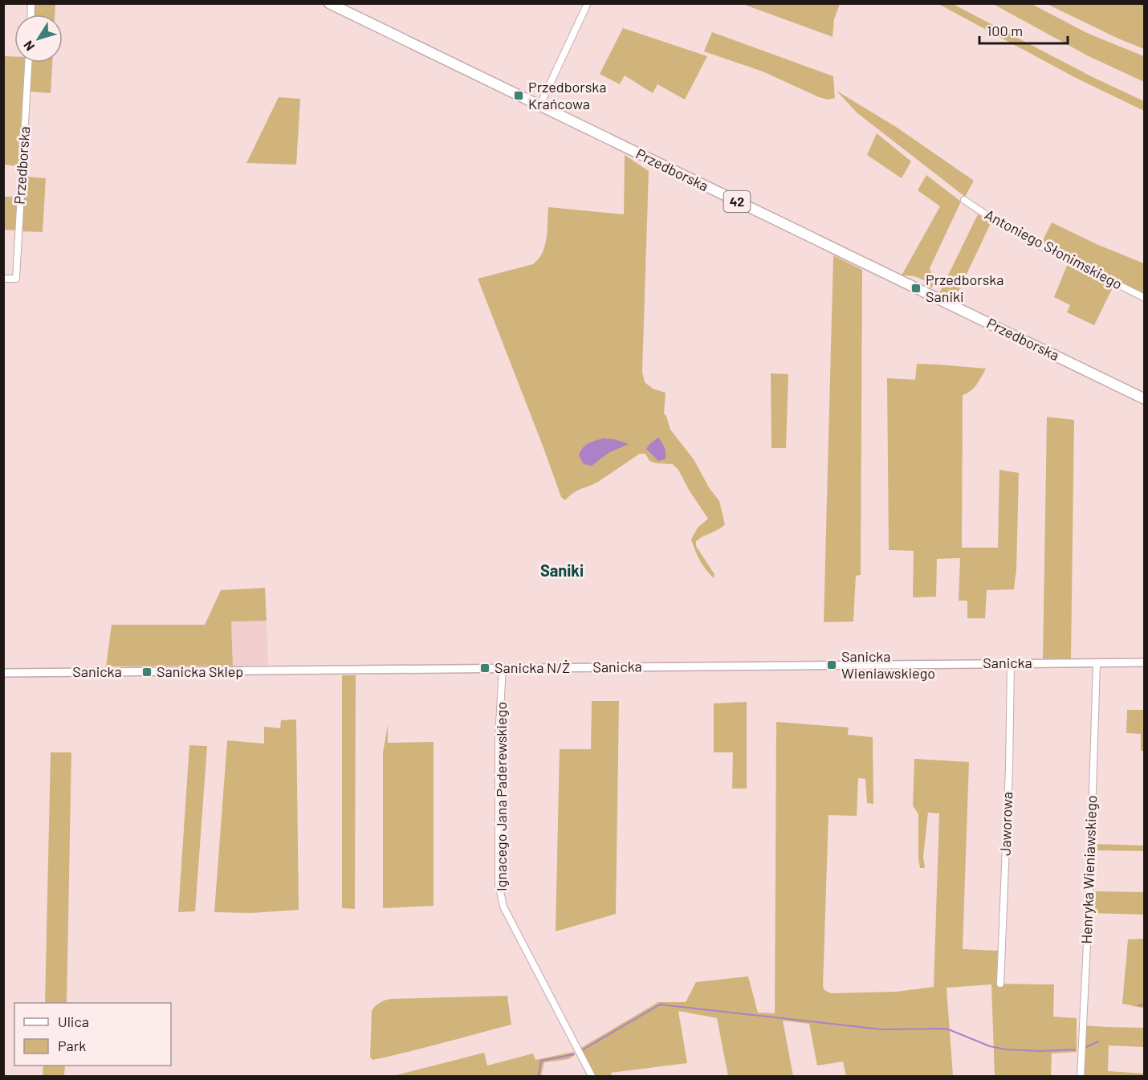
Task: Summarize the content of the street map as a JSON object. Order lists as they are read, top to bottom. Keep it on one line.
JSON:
{"streets":{"main road":["Przedborska","42"],"street":["Antoniego Słonimskiego","Sanicka","Ignacego Jana Paderewskiego","Jaworowa","Henryka Wieniawskiego"]},"crossings":[["Sanicka","Ignacego Jana Paderewskiego"],["Sanicka","Jaworowa"],["Sanicka","Henryka Wieniawskiego"]],"districts":["Saniki"],"places":{"transit":["Przedborska Krańcowa","Przedborska Saniki","Sanicka Wieniawskiego","Sanicka N/Ż","Sanicka Sklep"]},"legend":["Ulica","Park"],"scale_bar":"100 m","north":"bottom left"}
